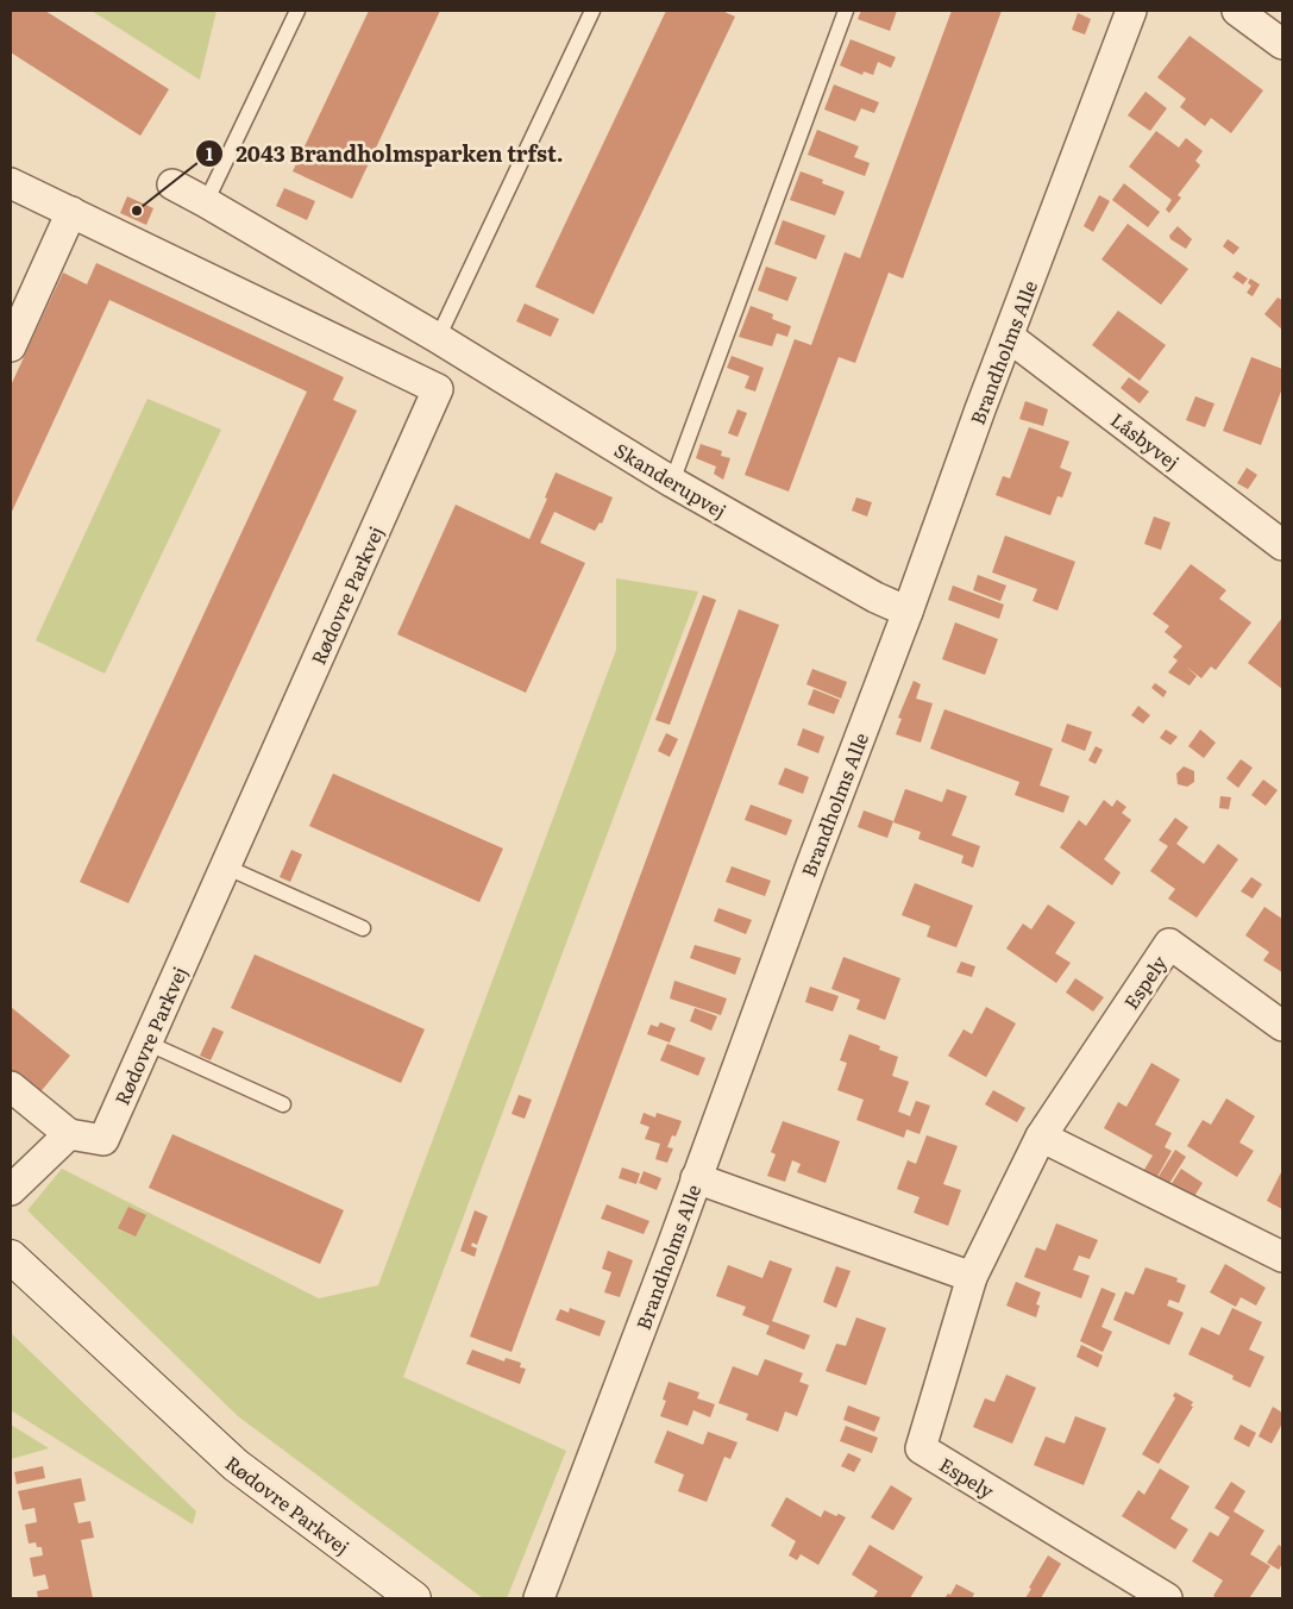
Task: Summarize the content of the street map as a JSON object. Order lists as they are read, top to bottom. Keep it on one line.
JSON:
{"streets":{"street":["Brandholms Alle","Låsbyvej","Skanderupvej","Rødovre Parkvej","Espely"]},"crossings":[["Brandholms Alle","Låsbyvej"],["Brandholms Alle","Skanderupvej"]],"places":["2043 Brandholmsparken trfst."]}
